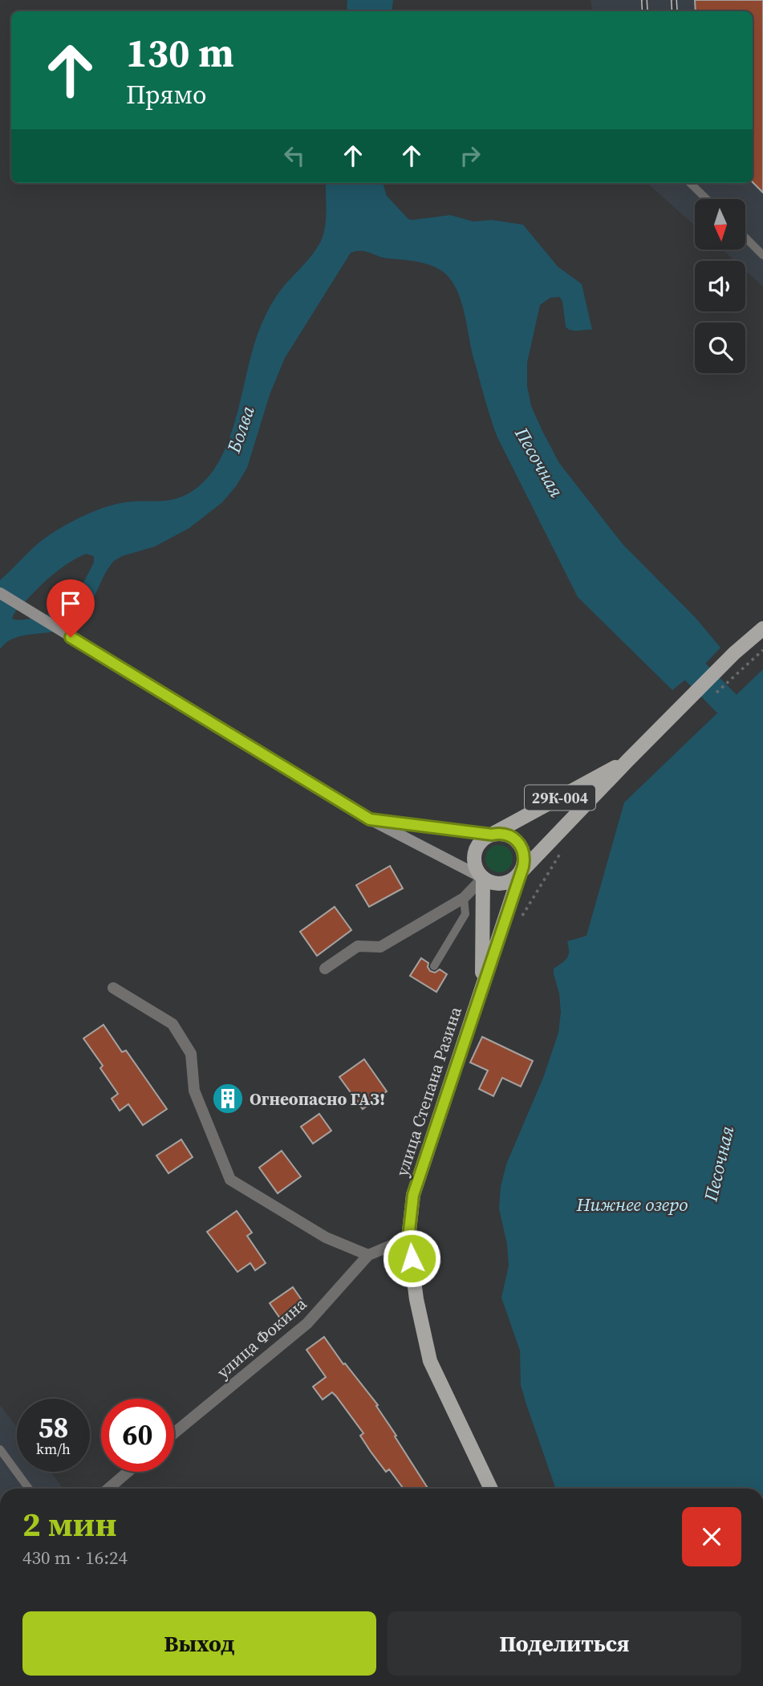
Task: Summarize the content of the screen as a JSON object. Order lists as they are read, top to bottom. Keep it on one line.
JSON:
{"streets":{"main road":["29К-004","улица Степана Разина"],"street":["улица Фокина"]},"crossings":[["29К-004","улица Степана Разина"],["улица Степана Разина","улица Фокина"]],"water":["Болва","Песочная","Нижнее озеро"],"places":{"building":["Огнеопасно ГАЗ!"]},"north":"bottom","page":{"turn":["130 m","Прямо"],"speed":"58 km/h","limit":"60","heading":["2 мин","430 m · 16:24"],"buttons":["Выход","Поделиться"]}}
